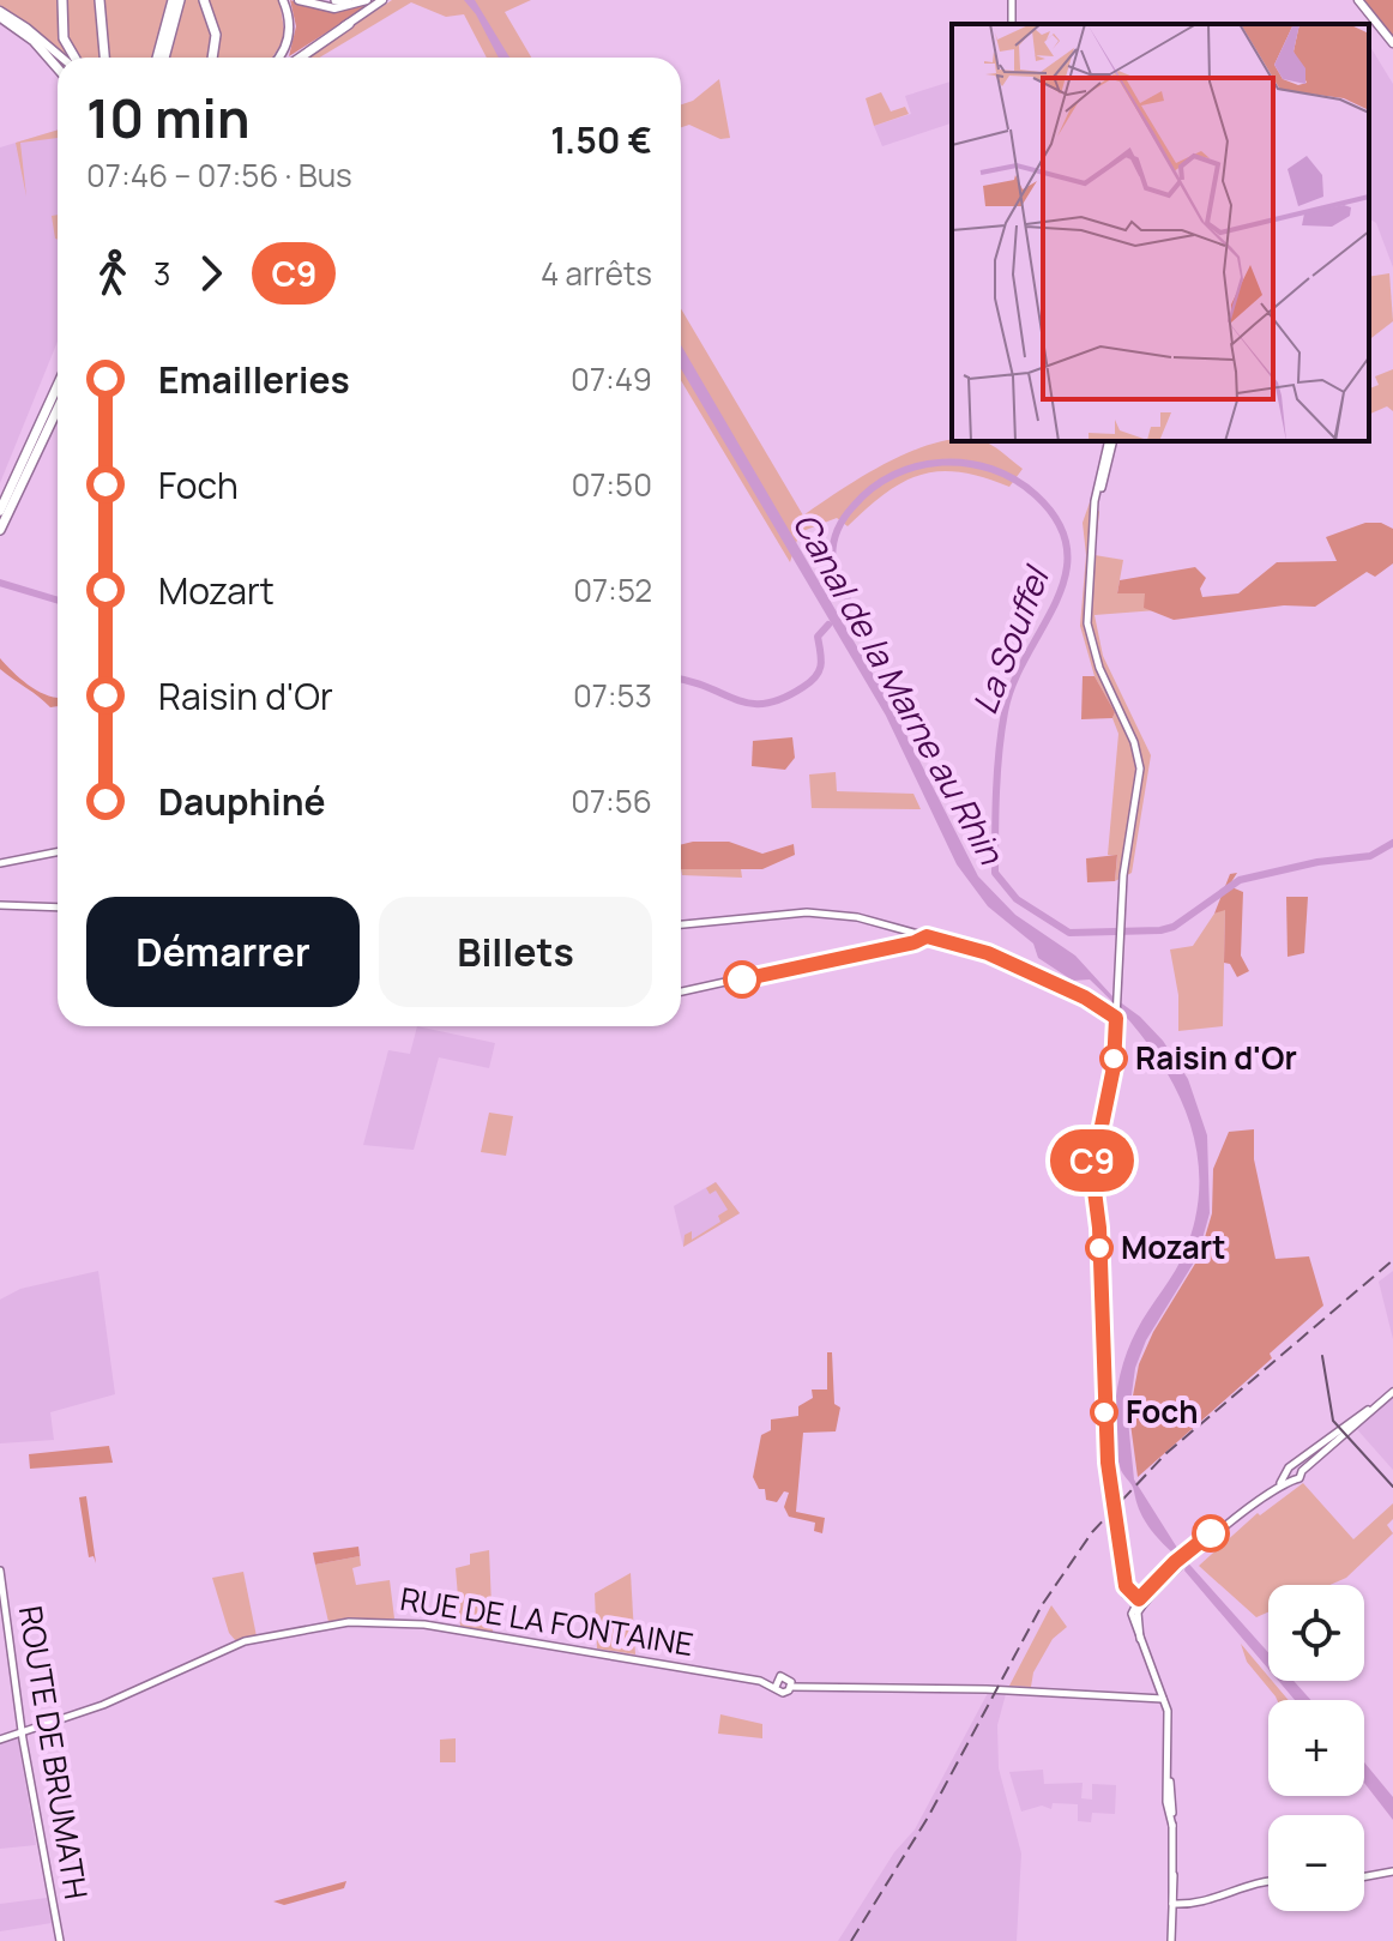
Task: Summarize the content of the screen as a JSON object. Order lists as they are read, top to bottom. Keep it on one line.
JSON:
{"streets":{"main road":["RUE DE LA FONTAINE","ROUTE DE BRUMATH"]},"crossings":[["RUE DE LA FONTAINE","ROUTE DE BRUMATH"]],"water":["La Souffel","Canal de la Marne au Rhin"],"places":["Raisin d'Or","Mozart","Foch"],"lines":["bus line C9"],"page":{"on_map":"C9","heading":["10 min","07:46 – 07:56 · Bus","1.50 €"],"legs":["3","C9","4 arrêts"],"list":[{"name":"Emailleries","value":"07:49"},{"name":"Foch","value":"07:50"},{"name":"Mozart","value":"07:52"},{"name":"Raisin d'Or","value":"07:53"},{"name":"Dauphiné","value":"07:56"}],"buttons":["Démarrer","Billets"],"map_buttons":["+","−"]}}
